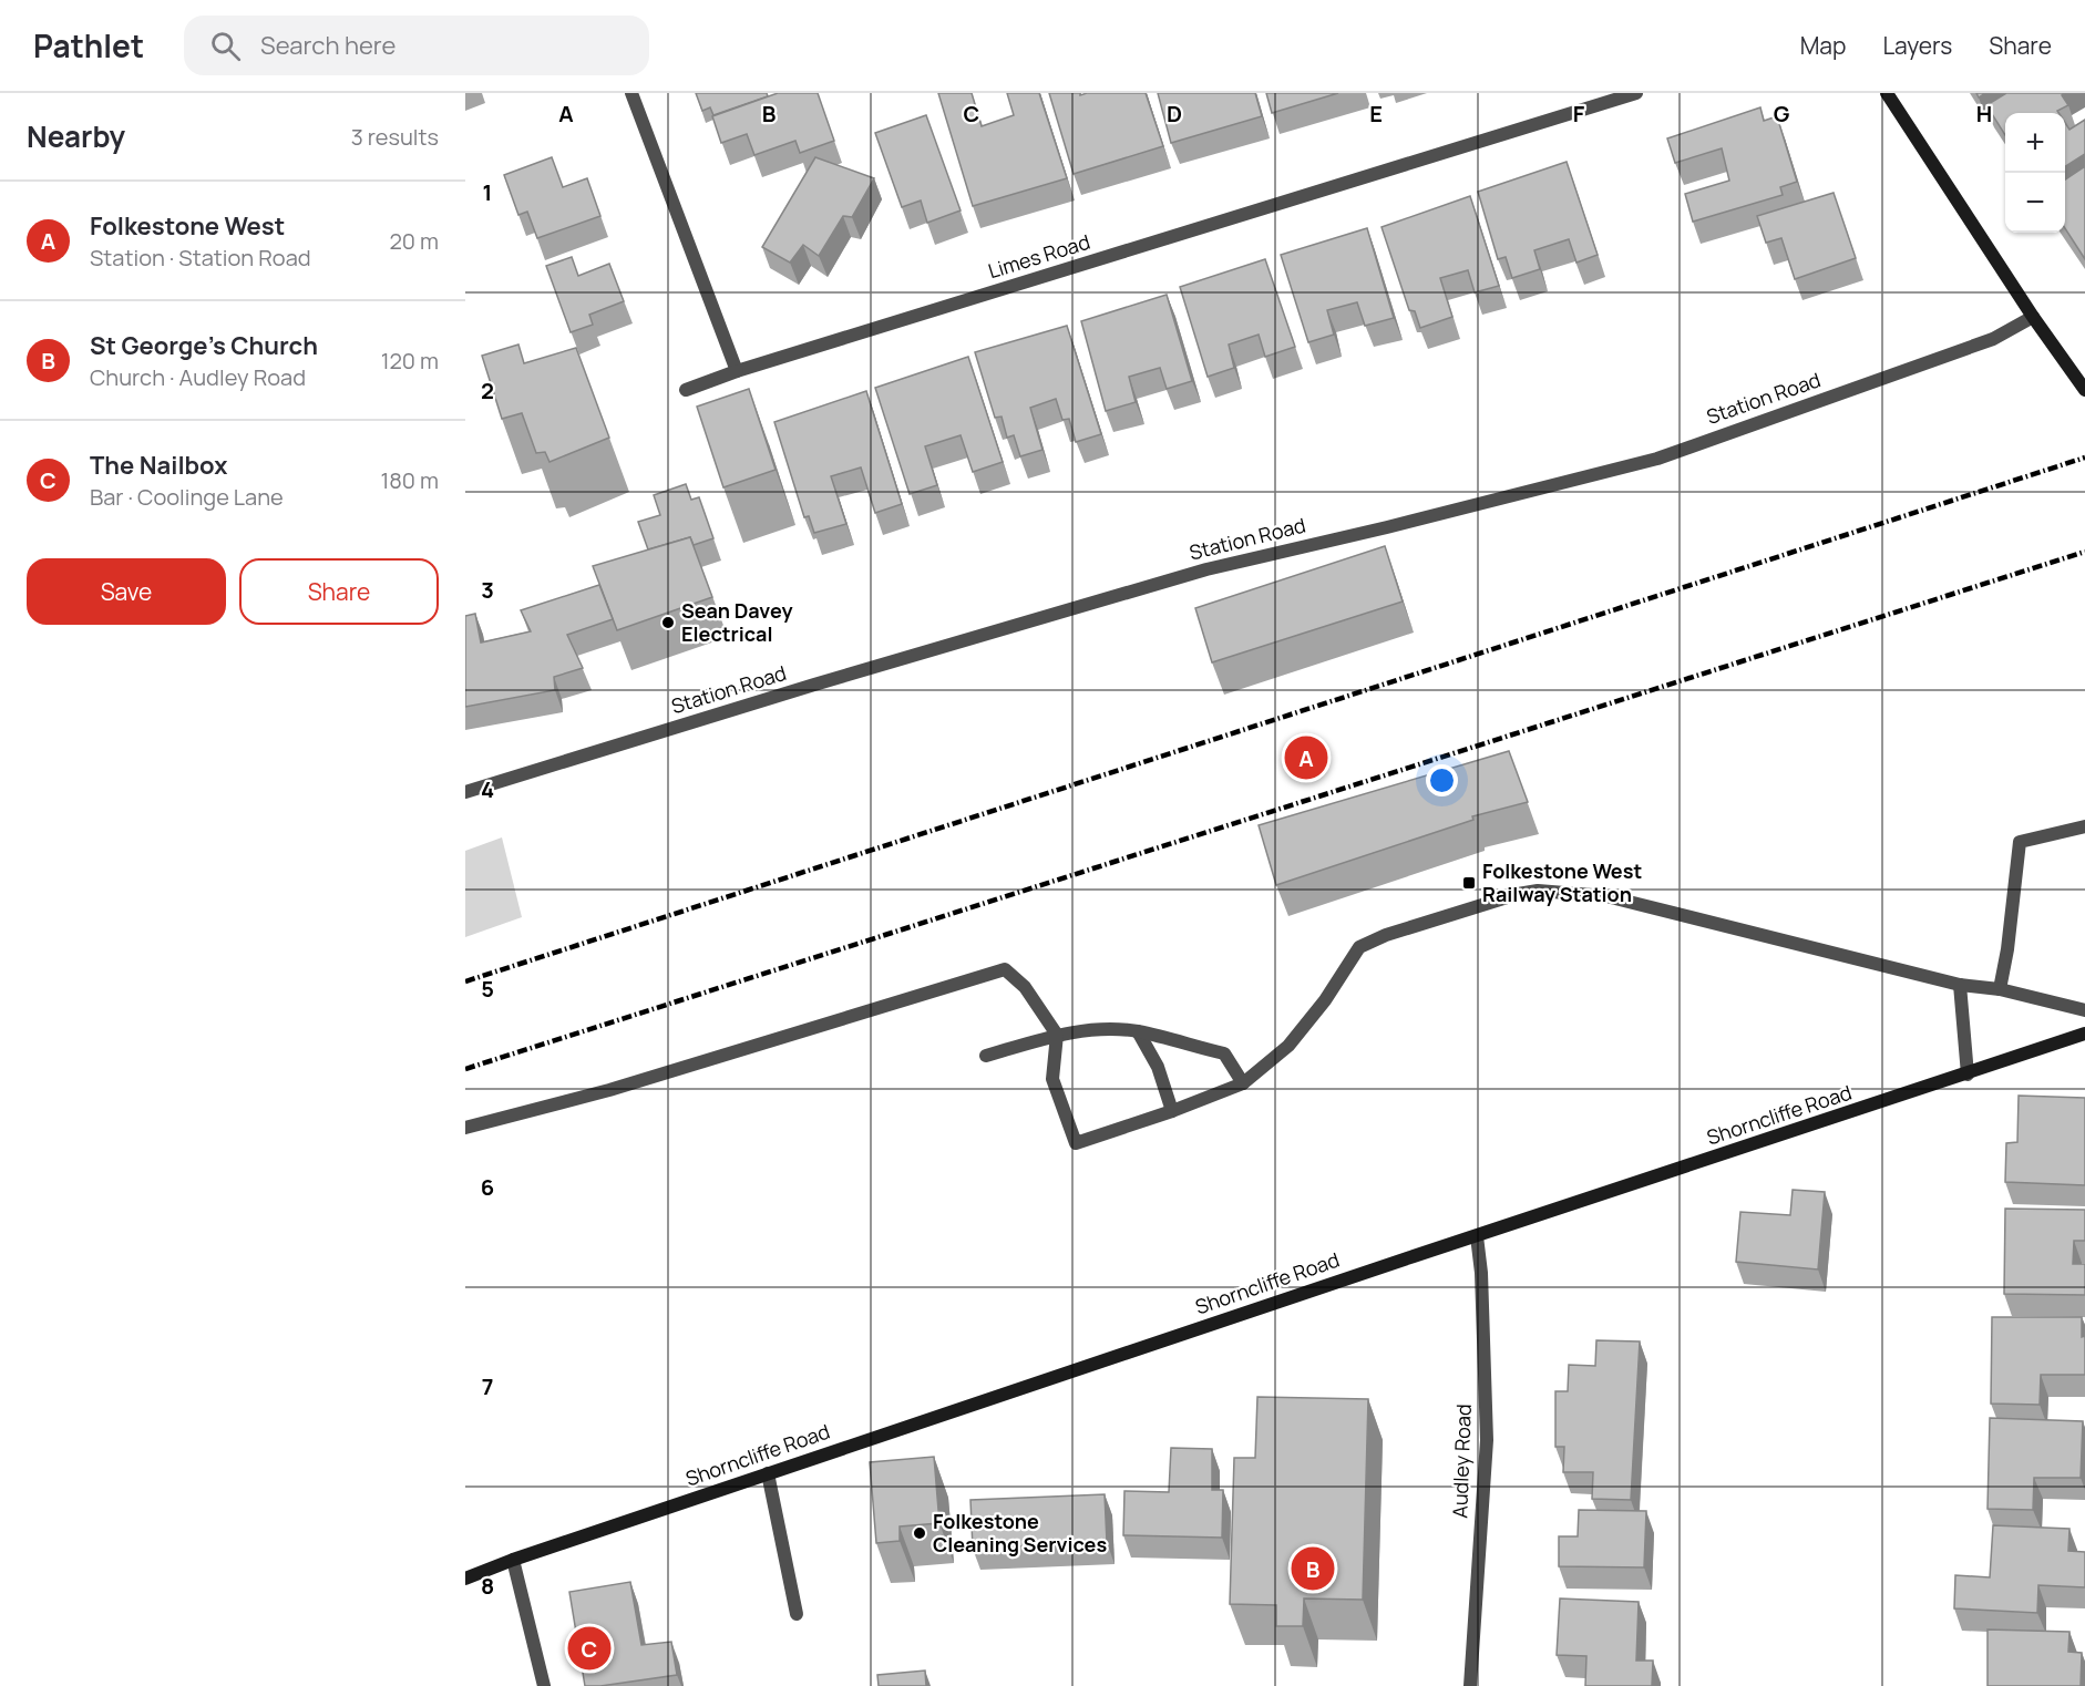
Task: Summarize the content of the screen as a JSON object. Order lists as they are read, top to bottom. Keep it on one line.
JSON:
{"streets":{"street":["Limes Road","Station Road","Shorncliffe Road","Audley Road"]},"crossings":[["Shorncliffe Road","Audley Road"]],"places":{"other":["Sean Davey Electrical","Folkestone Cleaning Services"],"transit":["Folkestone West Railway Station"]},"page":{"header":"Pathlet","search":"Search here","nav":["Map","Layers","Share"],"heading":["Nearby","3 results"],"map_buttons":["+","−"],"list":[{"mark":"A","name":"Folkestone West","note":"Station · Station Road","value":"20 m"},{"mark":"B","name":"St George's Church","note":"Church · Audley Road","value":"120 m"},{"mark":"C","name":"The Nailbox","note":"Bar · Coolinge Lane","value":"180 m"}],"buttons":["Save","Share"],"pins":["A","B","C"]},"grid":{"columns":["A","B","C","D","E","F","G","H"],"rows":["1","2","3","4","5","6","7","8"]}}
